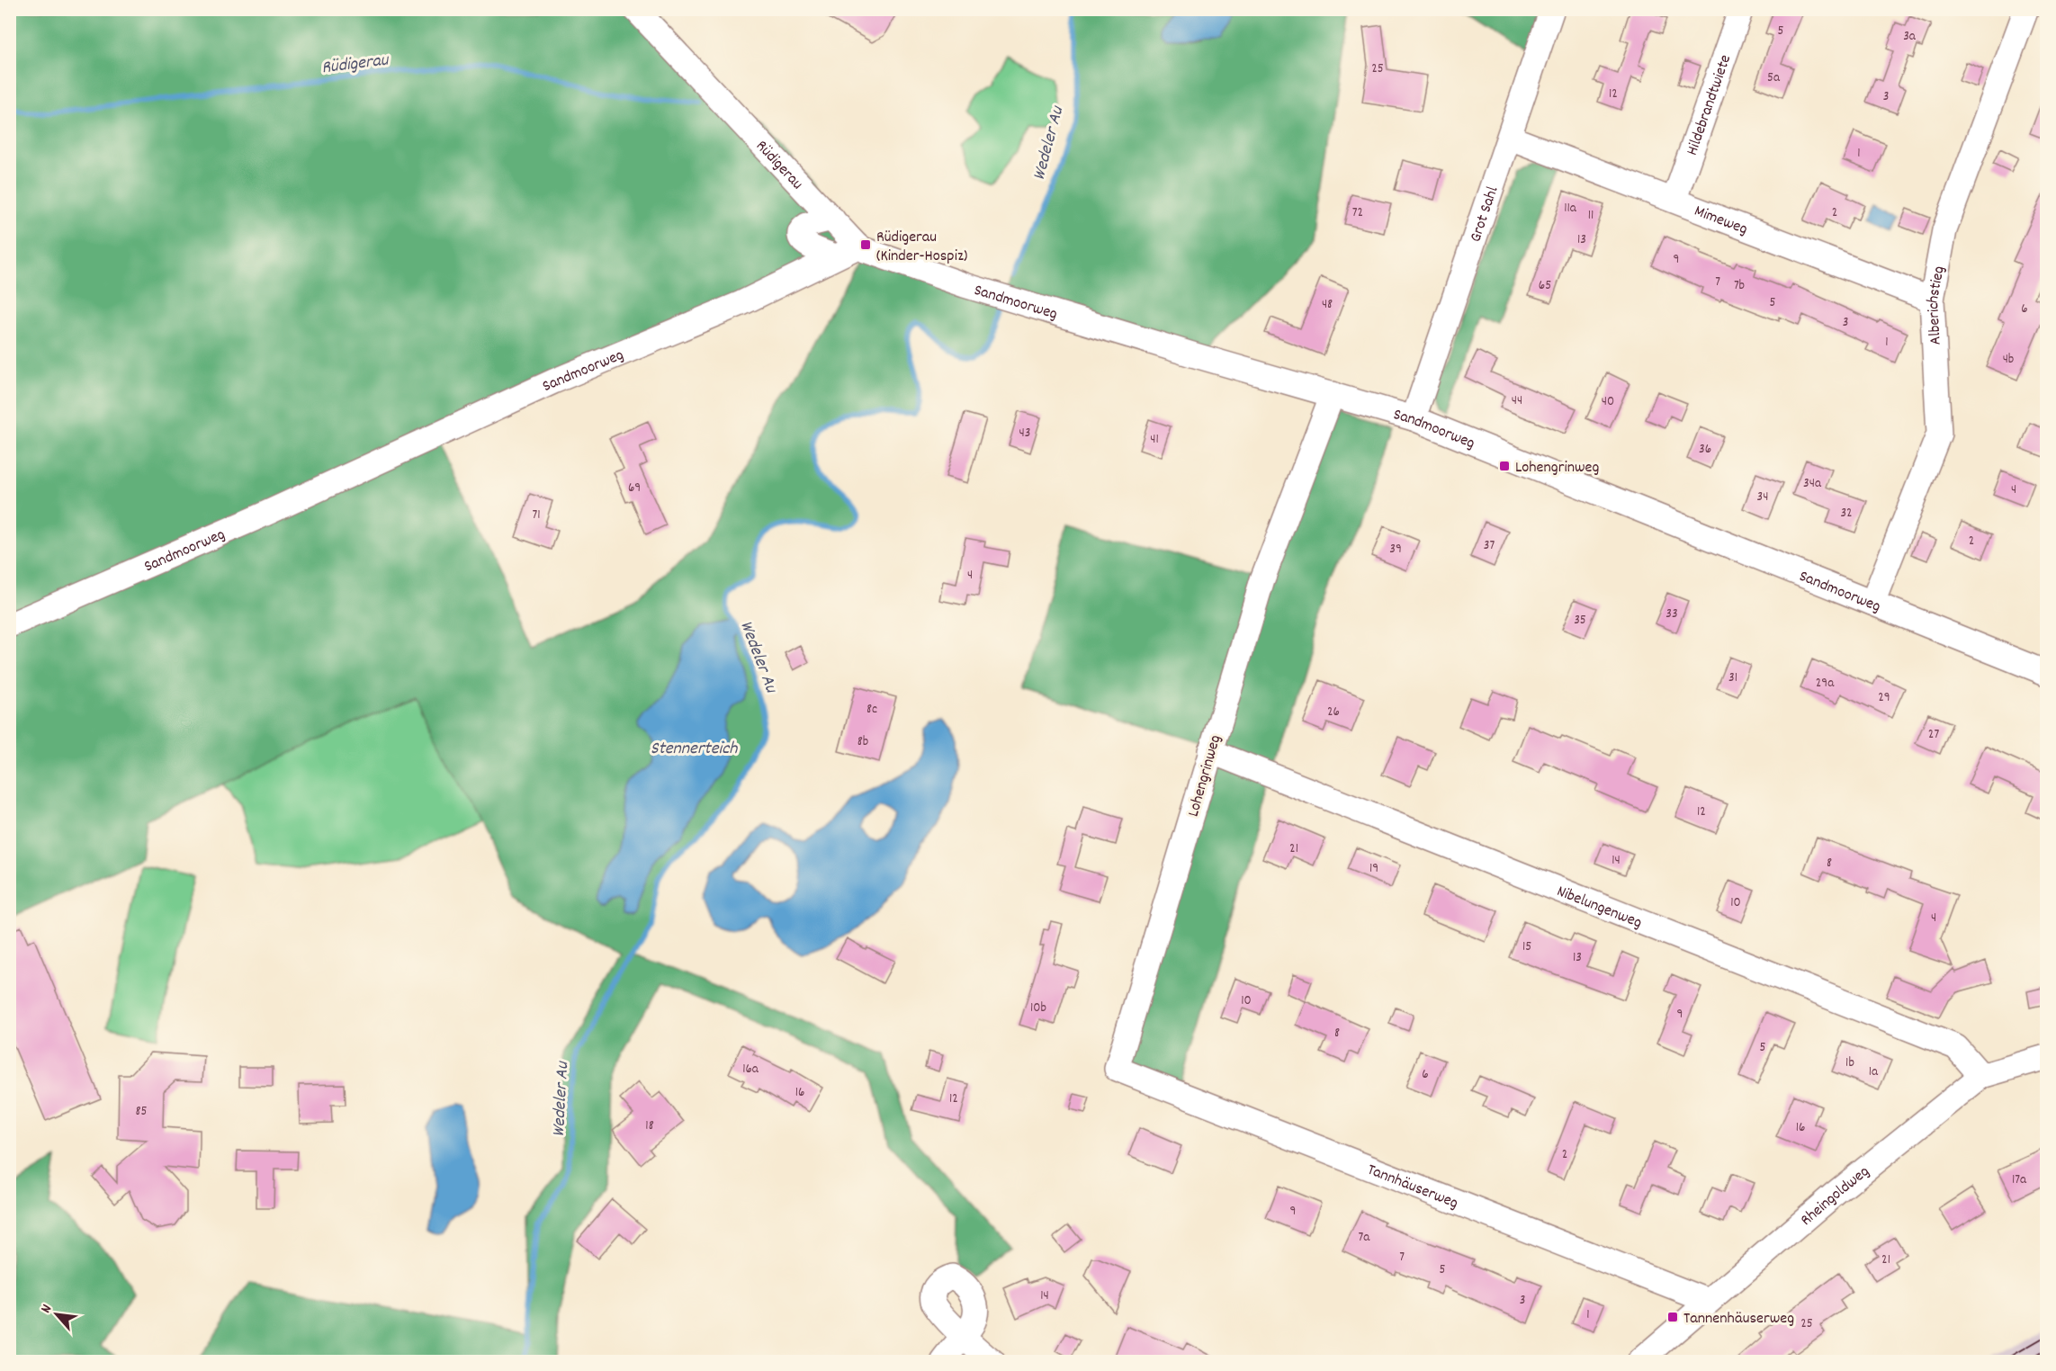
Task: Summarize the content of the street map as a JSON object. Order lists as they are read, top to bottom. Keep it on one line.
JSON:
{"streets":{"street":["Hildebrandtwiete","Rüdigerau","Grot Sahl","Mimeweg","Sandmoorweg","Alberichstieg","Lohengrinweg","Nibelungenweg","Tannhäuserweg","Rheingoldweg"]},"crossings":[["Hildebrandtwiete","Mimeweg"],["Rüdigerau","Sandmoorweg"],["Grot Sahl","Mimeweg"],["Grot Sahl","Sandmoorweg"],["Mimeweg","Alberichstieg"],["Sandmoorweg","Alberichstieg"],["Sandmoorweg","Lohengrinweg"],["Lohengrinweg","Nibelungenweg"],["Lohengrinweg","Tannhäuserweg"],["Nibelungenweg","Rheingoldweg"],["Tannhäuserweg","Rheingoldweg"]],"water":["Rüdigerau","Wedeler Au","Stennerteich"],"places":{"transit":["Rüdigerau (Kinder-Hospiz)","Lohengrinweg","Tannenhäuserweg"]},"house_numbers":["5","3a","25","5a","12","3","1","11a","72","2","11","13","9","7","65","7b","5","48","6","3","1","4b","44","40","43","41","36","34a","69","4","34","32","71","2","37","39","4","33","35","31","29a","29","8c","26","27","8b","12","21","14","8","19","10","4","15","13","10","10b","9","8","5","1b","16a","1a","6","16","12","85","18","16","2","17a","9","7a","7","21","5","14","3","1","25"],"north":"top left"}
